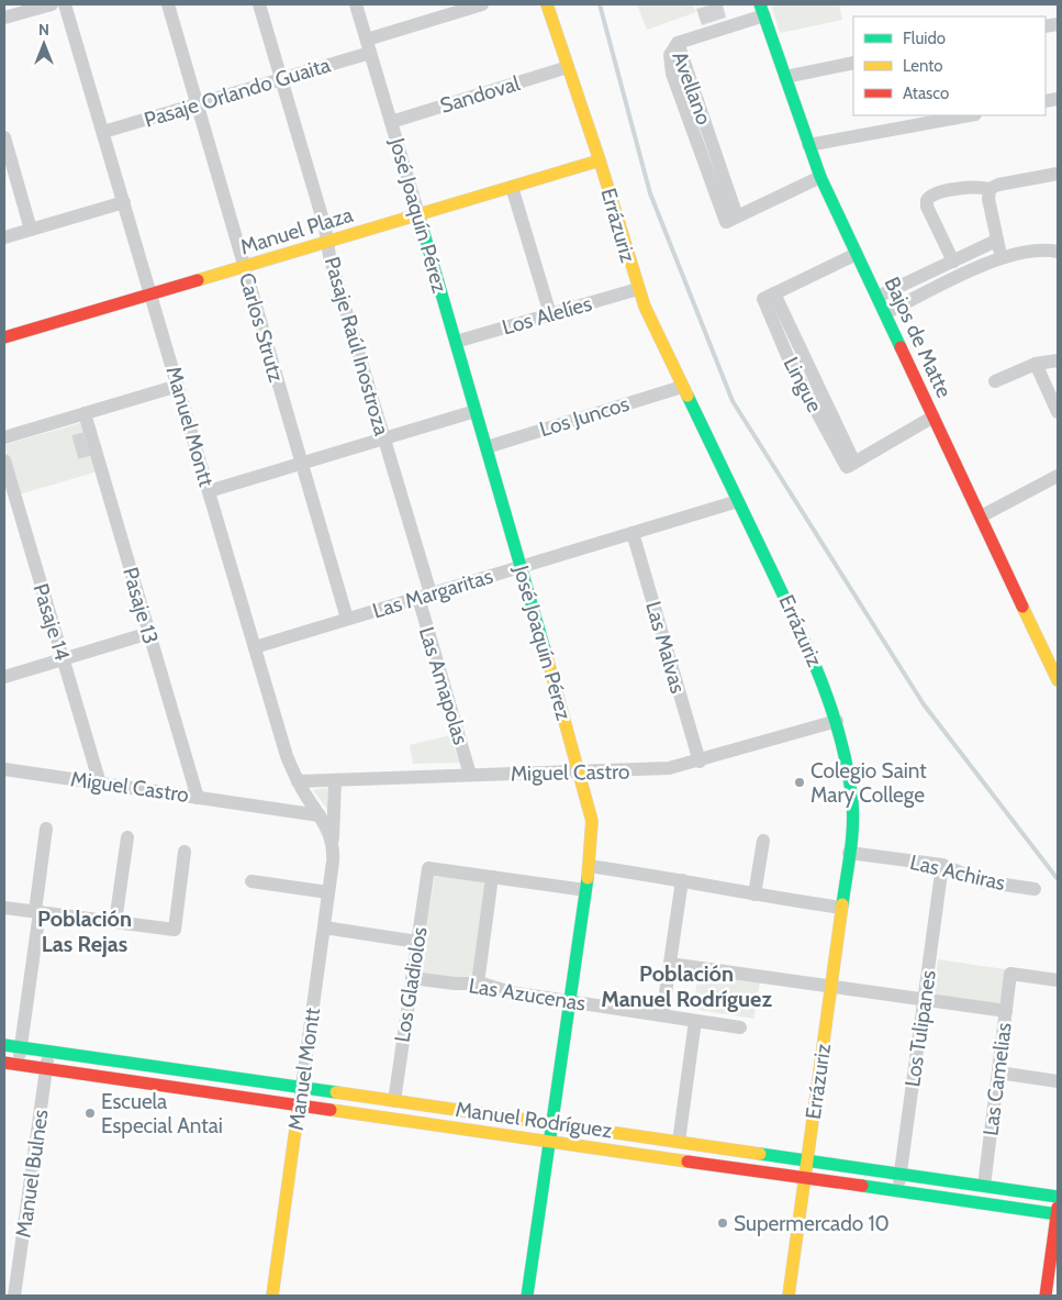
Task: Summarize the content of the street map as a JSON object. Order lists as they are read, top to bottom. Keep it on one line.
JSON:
{"streets":{"street":["Avellano","Pasaje Orlando Guaita","Sandoval","José Joaquín Pérez","Errázuriz","Manuel Plaza","Los Alelíes","Carlos Strutz","Bajos de Matte","Pasaje Raúl Inostroza","Lingue","Los Juncos","Manuel Montt","Las Margaritas","Pasaje 13","Pasaje 14","Las Malvas","Las Amapolas","Miguel Castro","Las Achiras","Los Gladiolos","Las Azucenas","Los Tulipanes","Las Camelias","Manuel Rodríguez","Manuel Bulnes"]},"crossings":[["Avellano","Bajos de Matte"],["Pasaje Orlando Guaita","José Joaquín Pérez"],["Pasaje Orlando Guaita","Carlos Strutz"],["Pasaje Orlando Guaita","Pasaje Raúl Inostroza"],["Pasaje Orlando Guaita","Manuel Montt"],["Sandoval","José Joaquín Pérez"],["Sandoval","Errázuriz"],["José Joaquín Pérez","Manuel Plaza"],["José Joaquín Pérez","Los Alelíes"],["José Joaquín Pérez","Los Juncos"],["José Joaquín Pérez","Las Margaritas"],["José Joaquín Pérez","Miguel Castro"],["José Joaquín Pérez","Las Azucenas"],["José Joaquín Pérez","Manuel Rodríguez"],["Errázuriz","Manuel Plaza"],["Errázuriz","Los Alelíes"],["Errázuriz","Los Juncos"],["Errázuriz","Las Margaritas"],["Errázuriz","Miguel Castro"],["Errázuriz","Las Achiras"],["Errázuriz","Manuel Rodríguez"],["Manuel Plaza","Carlos Strutz"],["Manuel Plaza","Pasaje Raúl Inostroza"],["Manuel Plaza","Manuel Montt"],["Carlos Strutz","Las Margaritas"],["Bajos de Matte","Lingue"],["Pasaje Raúl Inostroza","Las Margaritas"],["Pasaje Raúl Inostroza","Las Amapolas"],["Manuel Montt","Las Margaritas"],["Manuel Montt","Miguel Castro"],["Manuel Montt","Manuel Rodríguez"],["Las Margaritas","Las Malvas"],["Las Margaritas","Las Amapolas"],["Pasaje 13","Miguel Castro"],["Pasaje 14","Miguel Castro"],["Las Malvas","Miguel Castro"],["Las Amapolas","Miguel Castro"],["Las Achiras","Los Tulipanes"],["Los Gladiolos","Las Azucenas"],["Los Gladiolos","Manuel Rodríguez"],["Los Tulipanes","Manuel Rodríguez"],["Las Camelias","Manuel Rodríguez"],["Manuel Rodríguez","Manuel Bulnes"]],"districts":["Población Las Rejas","Población Manuel Rodríguez"],"places":["Colegio Saint Mary College","Escuela Especial Antai","Supermercado 10"],"legend":["Fluido","Lento","Atasco"],"north":"top"}
